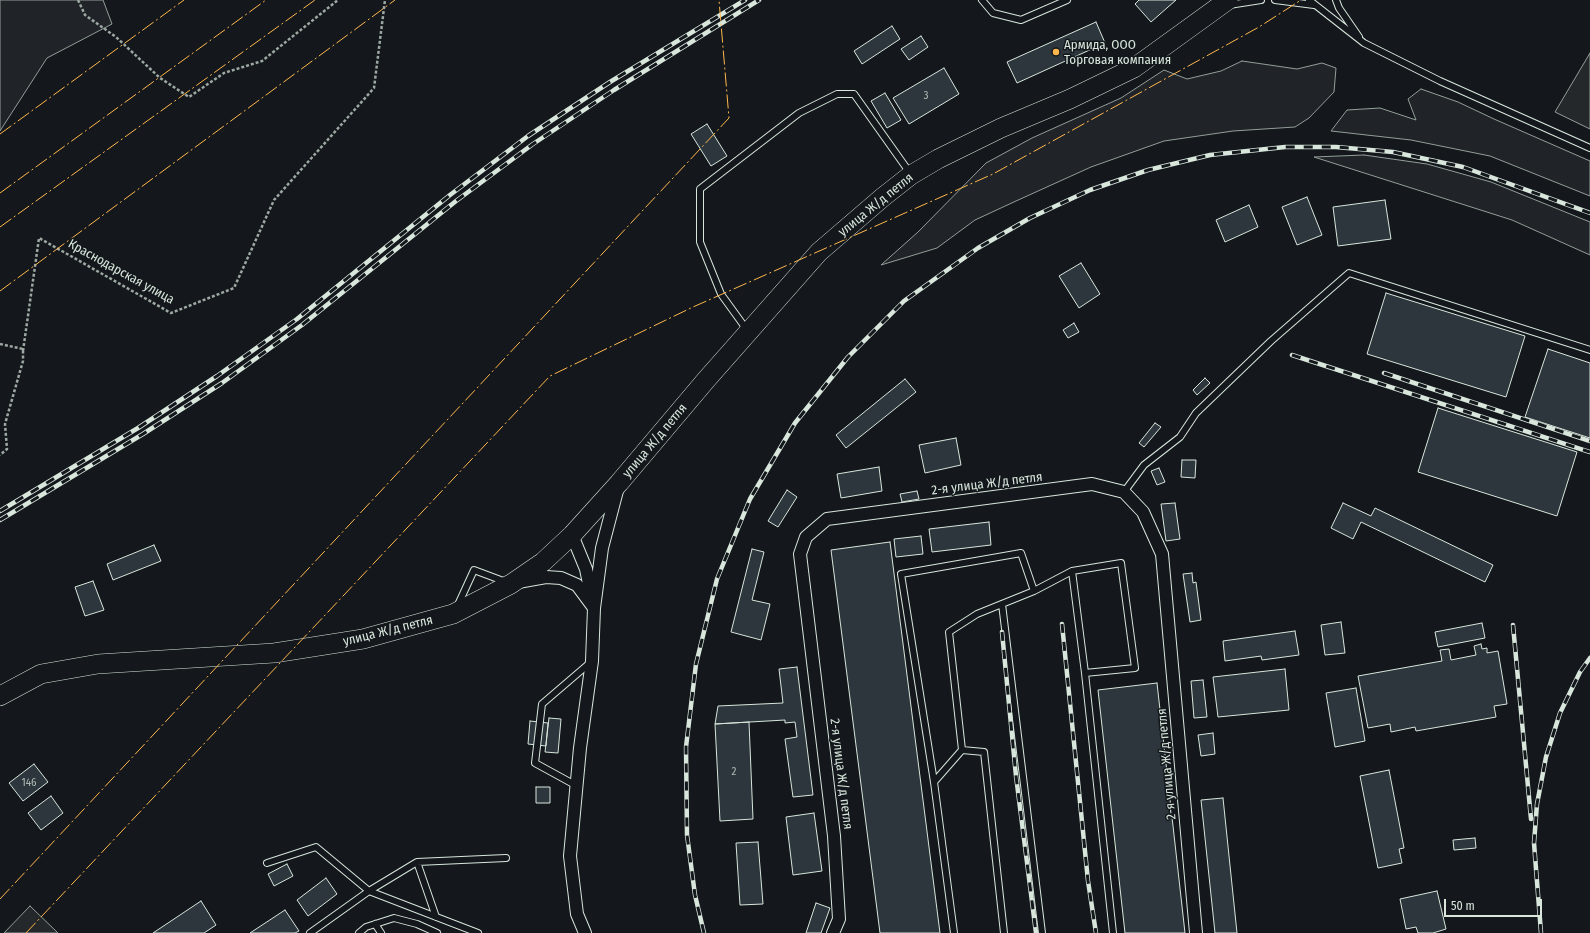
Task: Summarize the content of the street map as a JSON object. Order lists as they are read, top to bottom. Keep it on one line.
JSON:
{"streets":{"main road":["улица Ж/д петля"],"street":["2-я улица Ж/д петля"],"path":["Краснодарская улица"]},"places":["Армида, ООО Торговая компания"],"house_numbers":["3","2","146"],"scale_bar":"50 m"}
